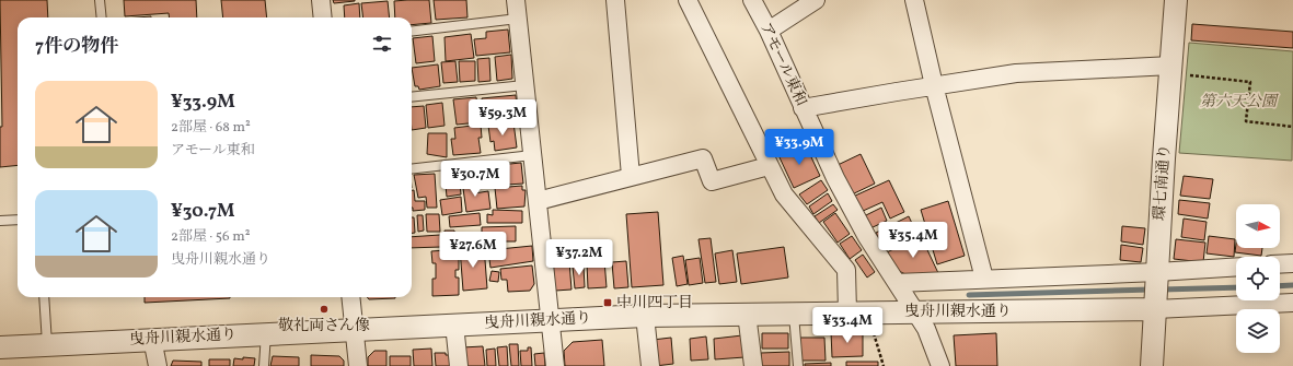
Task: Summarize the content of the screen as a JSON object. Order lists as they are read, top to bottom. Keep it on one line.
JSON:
{"streets":{"street":["アモール東和","環七南通り","曳舟川親水通り"]},"crossings":[["アモール東和","曳舟川親水通り"],["環七南通り","曳舟川親水通り"]],"parks":["第六天公園"],"places":{"transit":["中川四丁目"],"other":["敬礼両さん像"]},"north":"right","page":{"heading":"7件の物件","list":[{"name":"¥33.9M","note":"2部屋 · 68 m² · アモール東和"},{"name":"¥30.7M","note":"2部屋 · 56 m² · 曳舟川親水通り"}],"price":["¥59.3M","¥33.9M","¥30.7M","¥35.4M","¥27.6M","¥37.2M","¥33.4M"]}}
